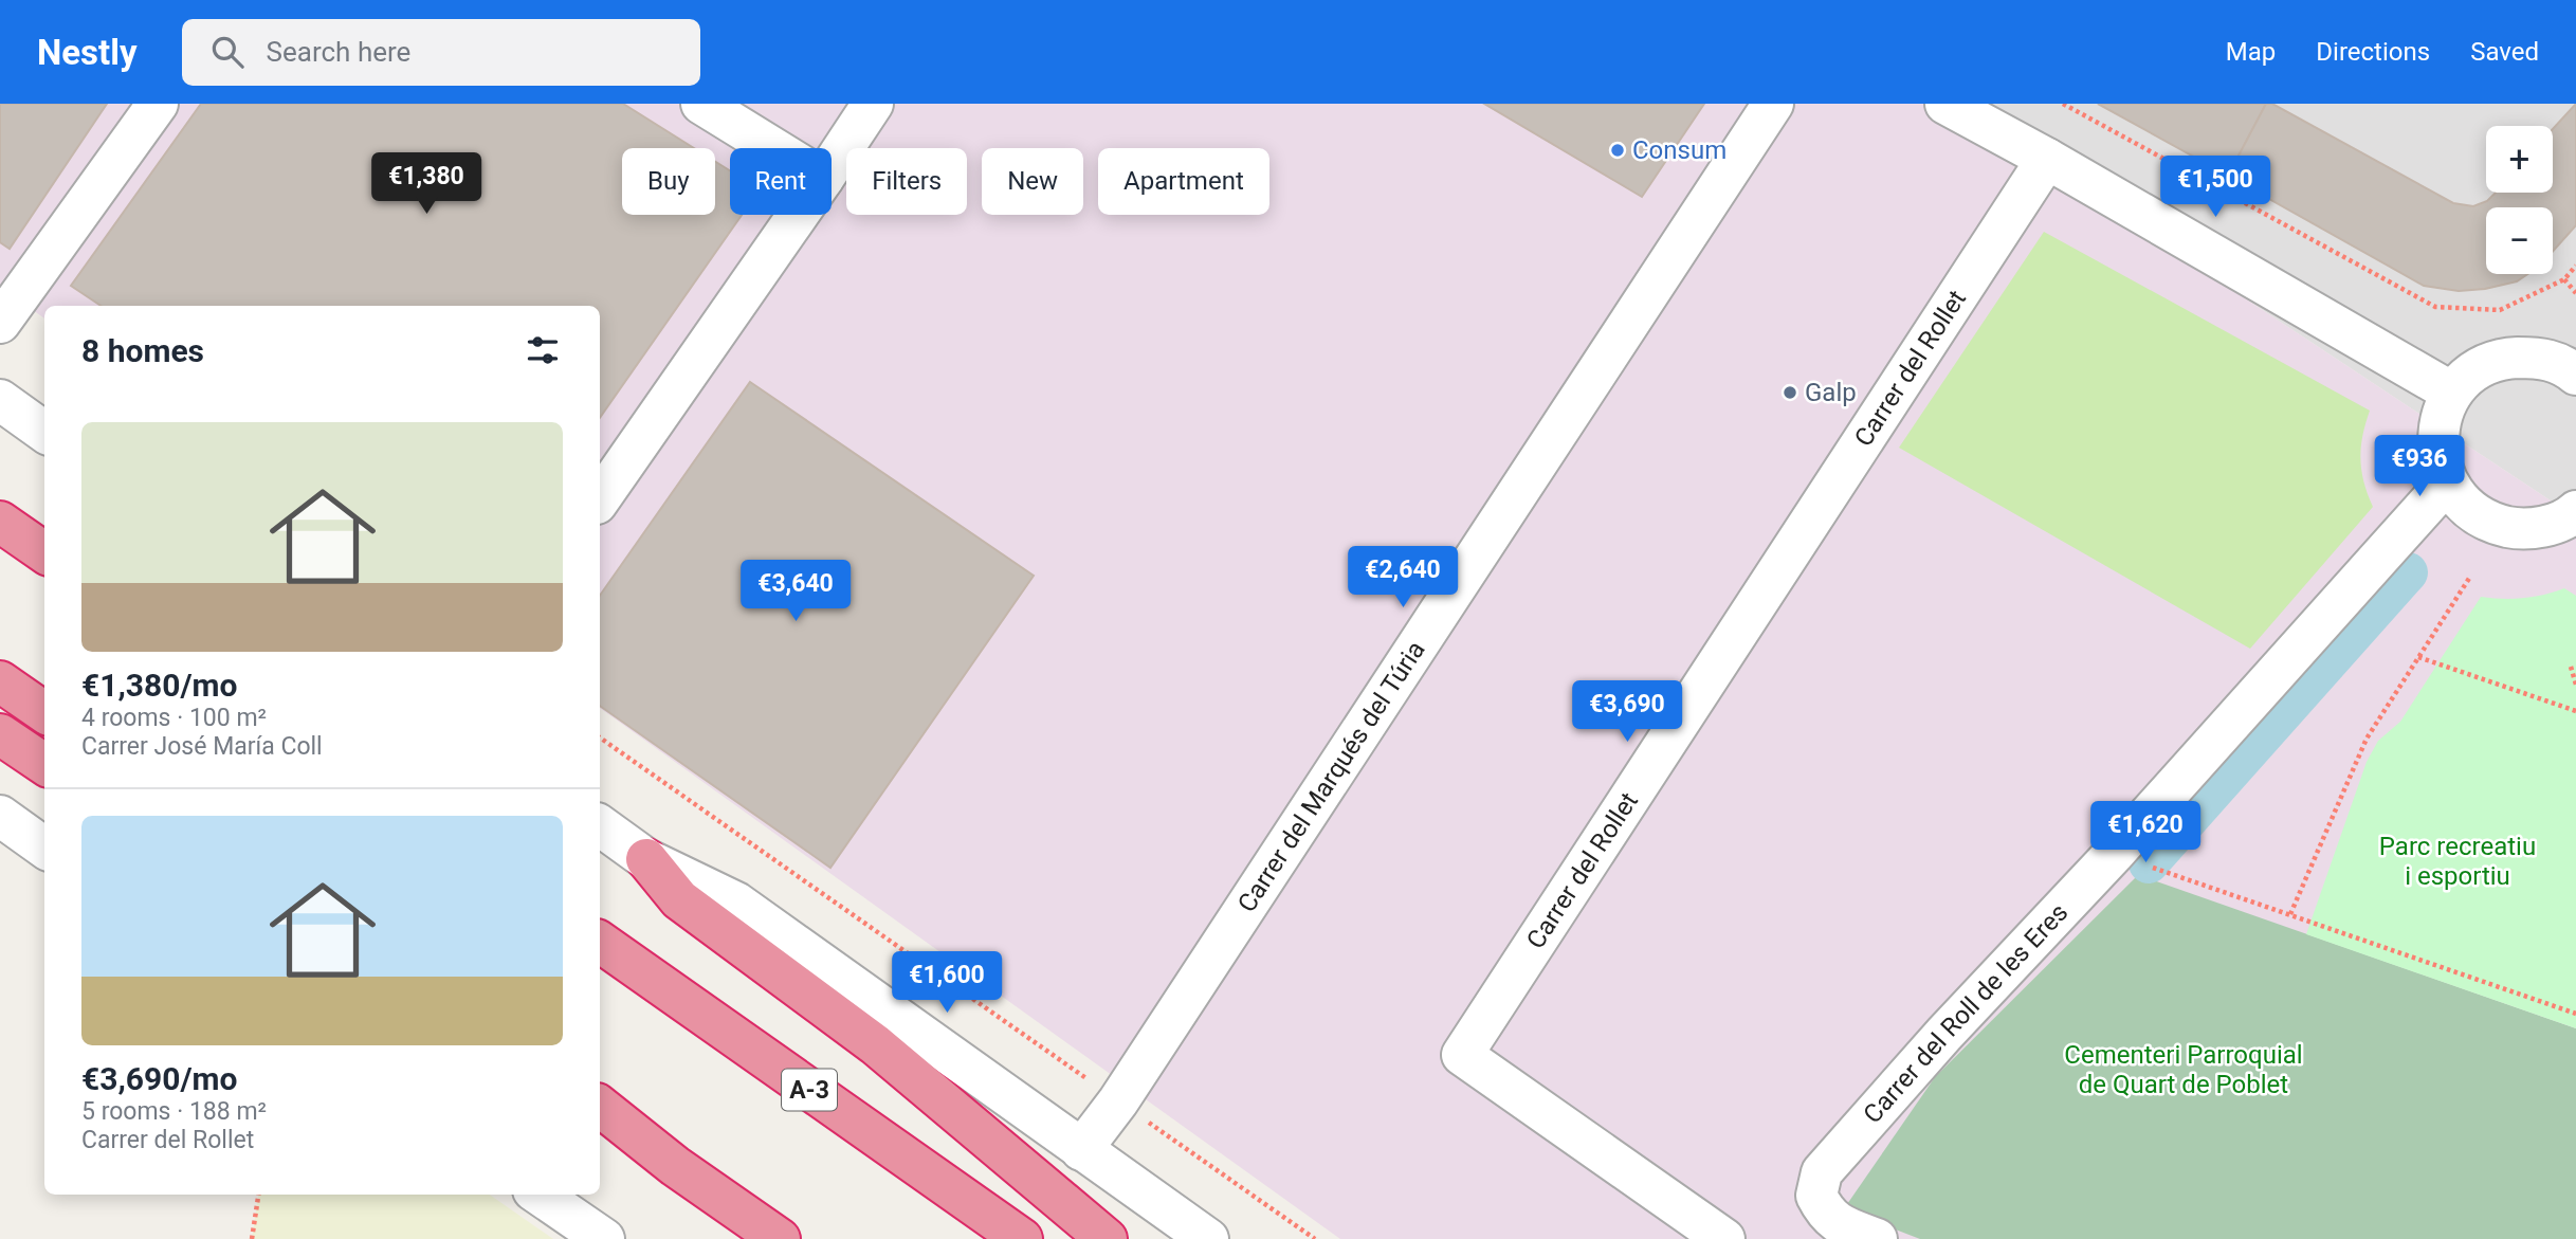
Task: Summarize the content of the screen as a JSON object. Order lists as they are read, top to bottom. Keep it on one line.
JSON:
{"streets":{"highway":["A-3"],"street":["Carrer del Rollet","Carrer del Marqués del Túria","Carrer del Roll de les Eres"]},"parks":["Parc recreatiu i esportiu","Cementeri Parroquial de Quart de Poblet"],"places":["Consum","Galp"],"page":{"header":"Nestly","search":"Search here","nav":["Map","Directions","Saved"],"map_buttons":["+","−"],"chip":["Buy","Rent","Filters","New","Apartment"],"price":["€1,380","€1,500","€936","€2,640","€3,640","€3,690","€1,620","€1,600"],"heading":"8 homes","list":[{"name":"€1,380/mo","note":"4 rooms · 100 m² · Carrer José María Coll"},{"name":"€3,690/mo","note":"5 rooms · 188 m² · Carrer del Rollet"}]}}
